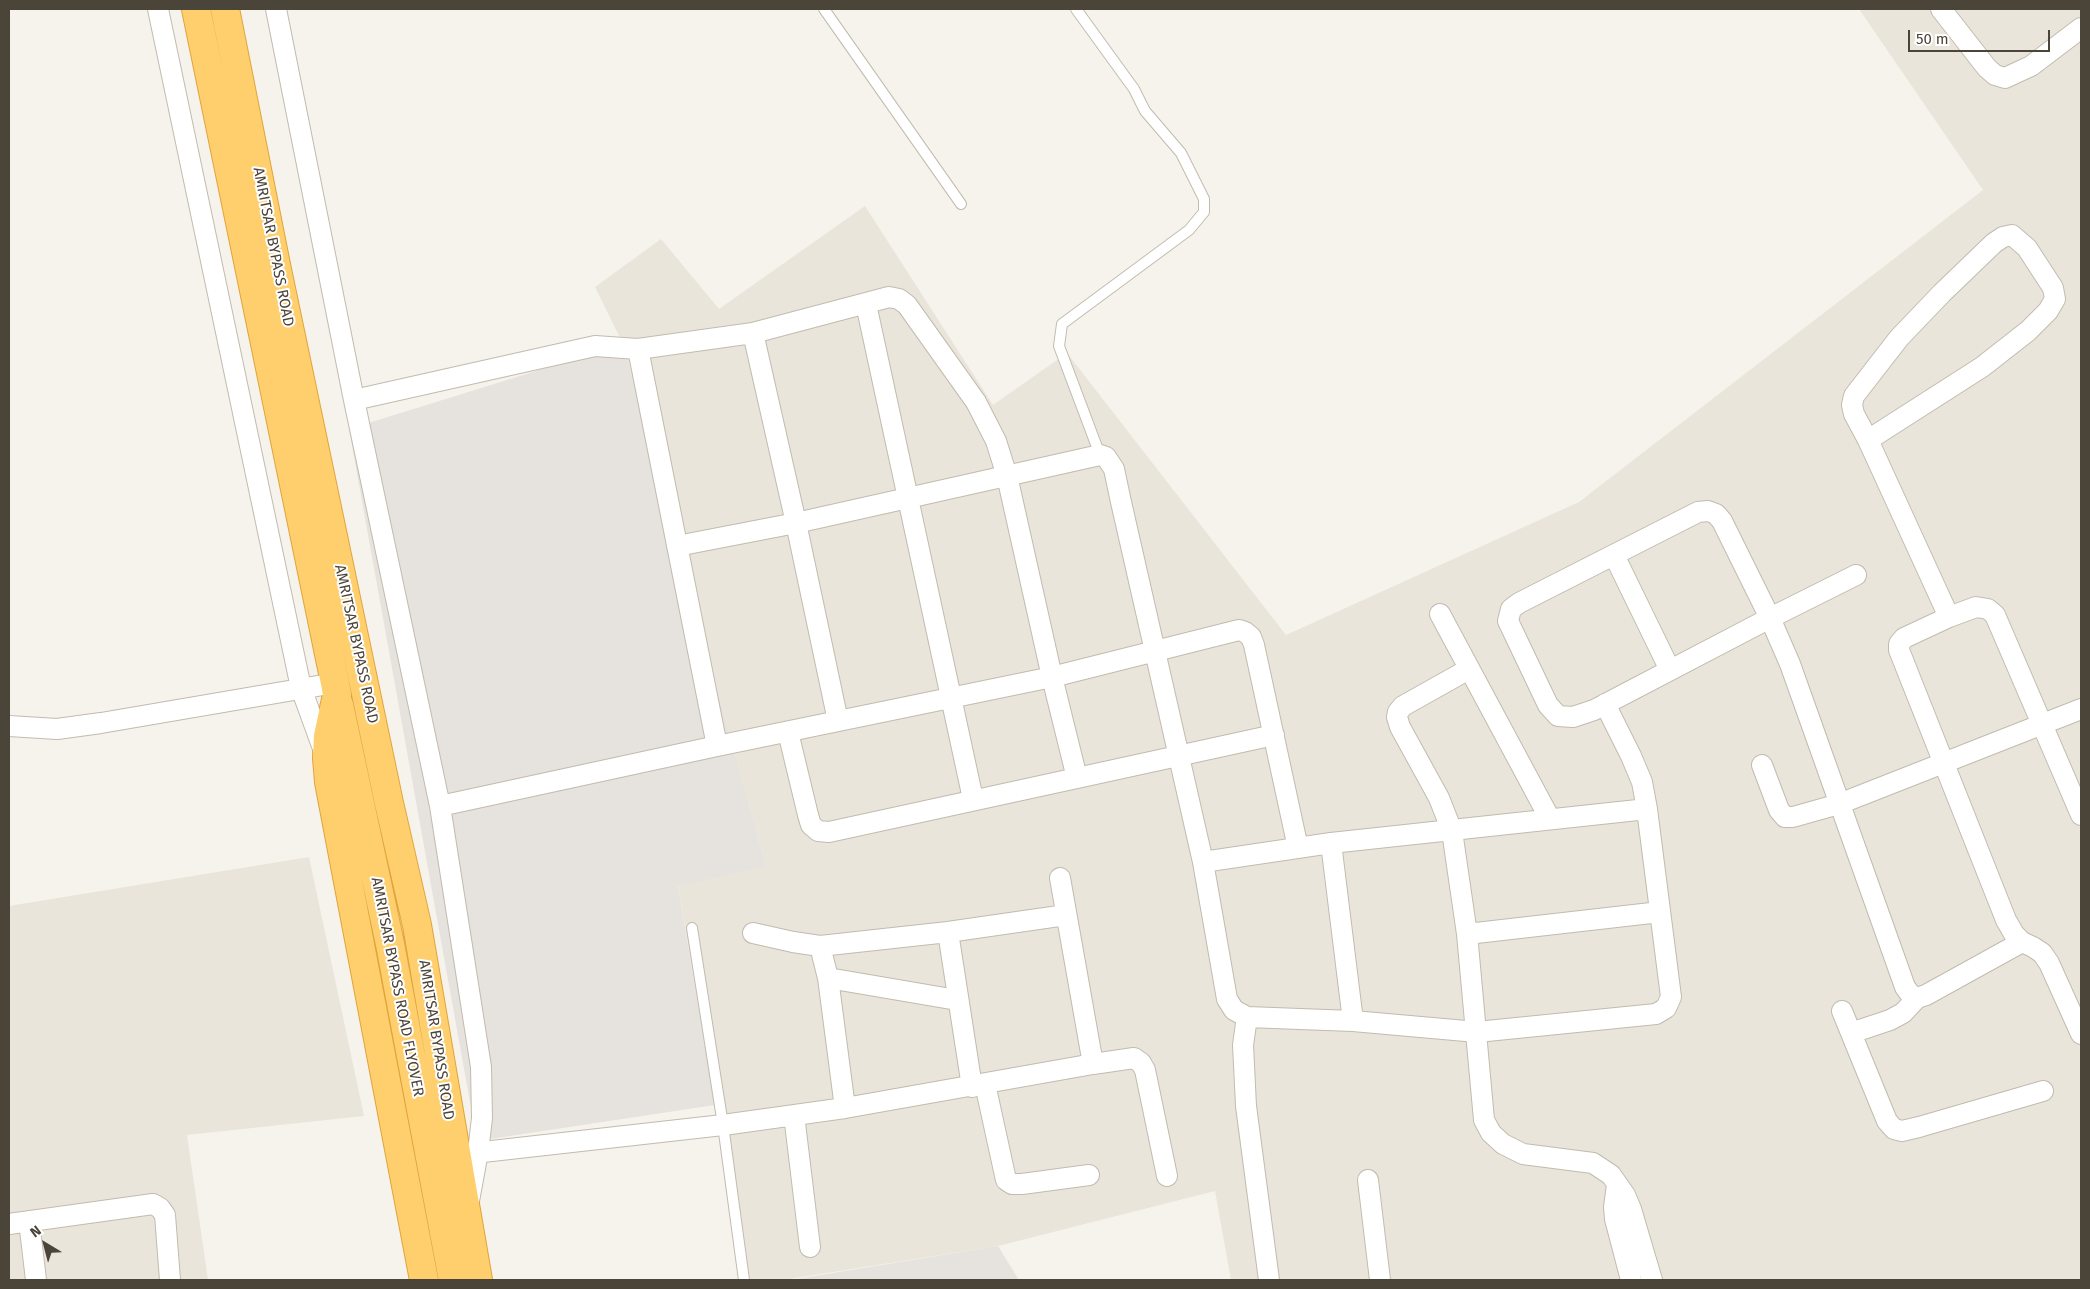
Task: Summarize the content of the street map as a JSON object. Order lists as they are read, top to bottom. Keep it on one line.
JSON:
{"streets":{"highway":["AMRITSAR BYPASS ROAD","AMRITSAR BYPASS ROAD FLYOVER"]},"crossings":[["AMRITSAR BYPASS ROAD","AMRITSAR BYPASS ROAD FLYOVER"]],"scale_bar":"50 m","north":"top left"}
